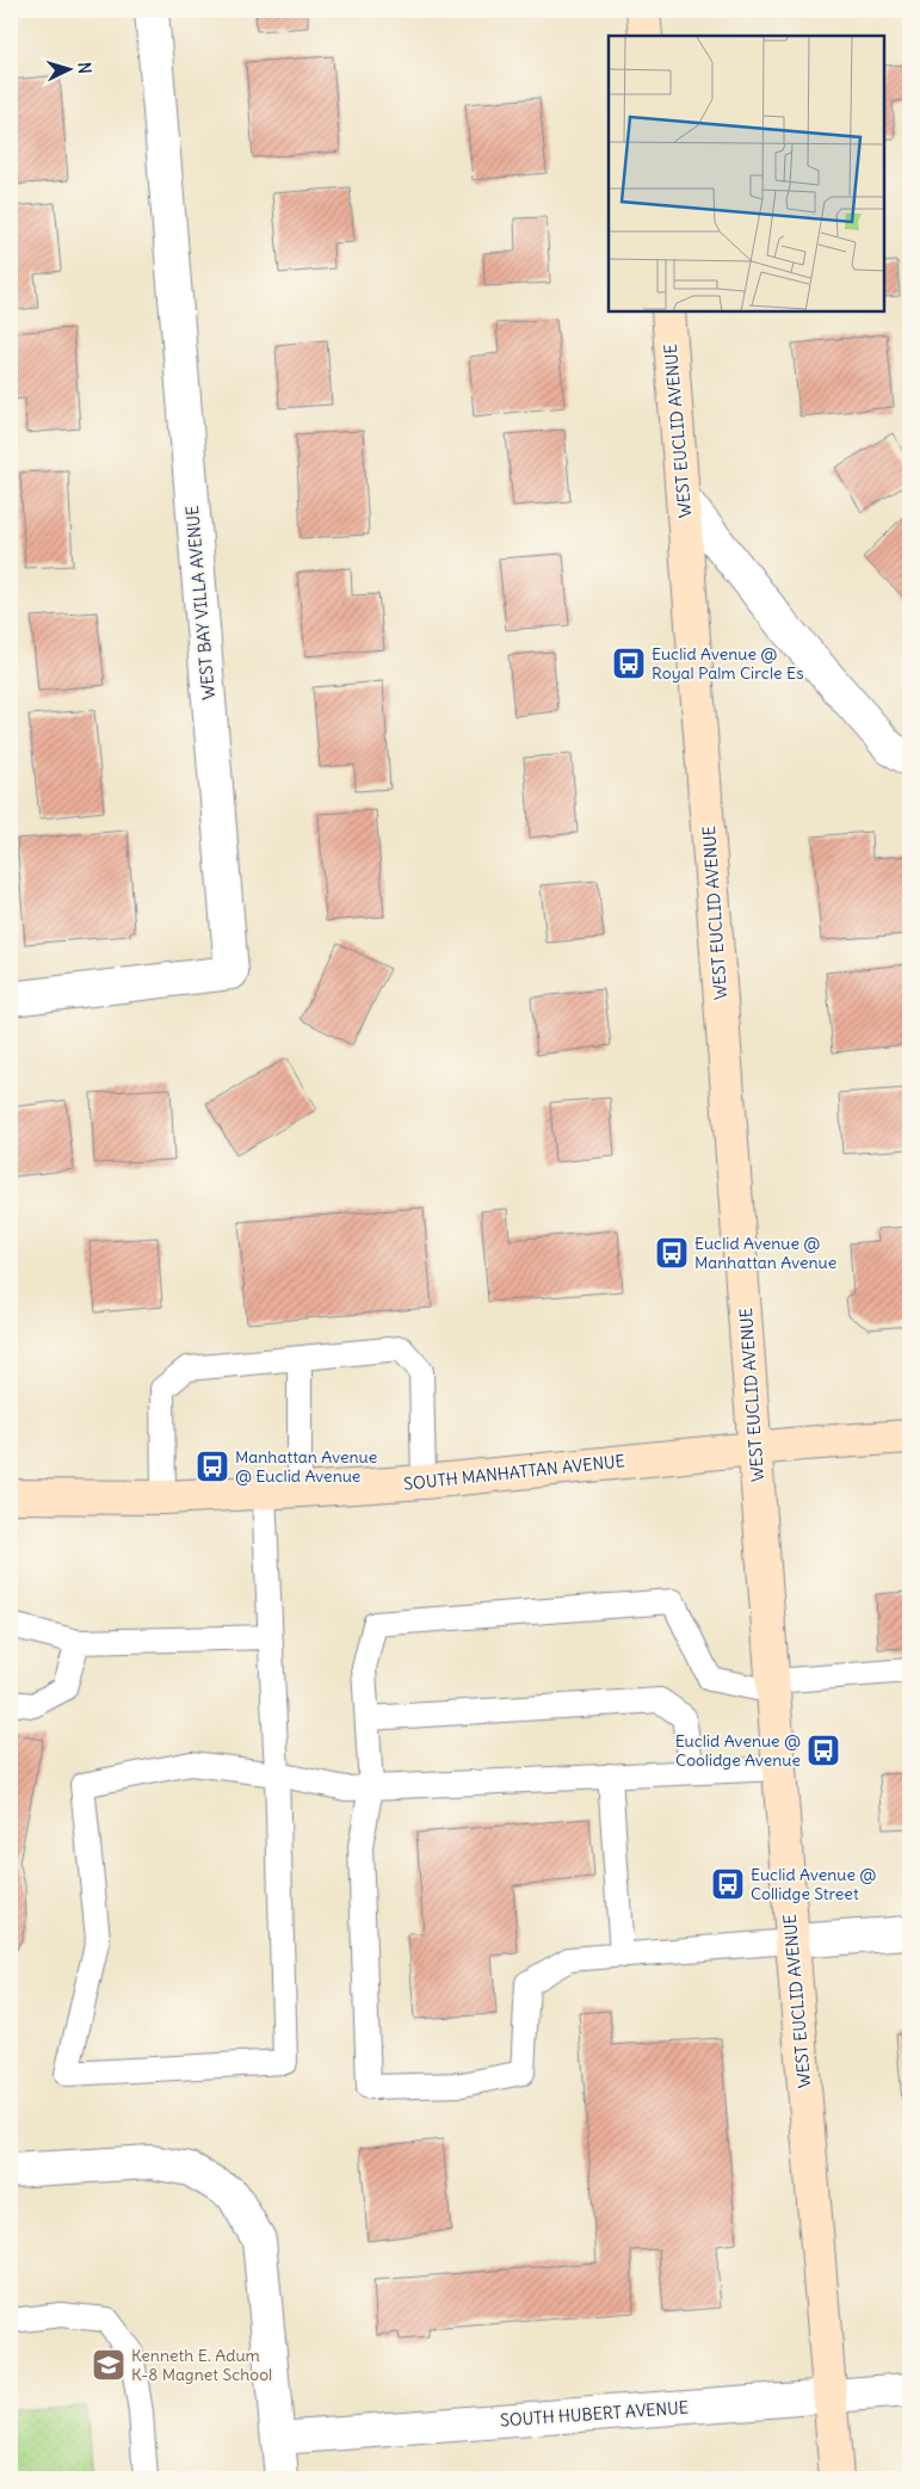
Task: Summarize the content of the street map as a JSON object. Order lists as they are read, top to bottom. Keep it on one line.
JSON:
{"streets":{"street":["WEST EUCLID AVENUE","WEST BAY VILLA AVENUE","SOUTH MANHATTAN AVENUE","SOUTH HUBERT AVENUE"]},"crossings":[["WEST EUCLID AVENUE","SOUTH MANHATTAN AVENUE"],["WEST EUCLID AVENUE","SOUTH HUBERT AVENUE"]],"places":{"bus stop":["Euclid Avenue @ Royal Palm Circle Es","Euclid Avenue @ Manhattan Avenue","Manhattan Avenue @ Euclid Avenue","Euclid Avenue @ Coolidge Avenue","Euclid Avenue @ Collidge Street"],"school or university":["Kenneth E. Adum K-8 Magnet School"]},"north":"right"}
